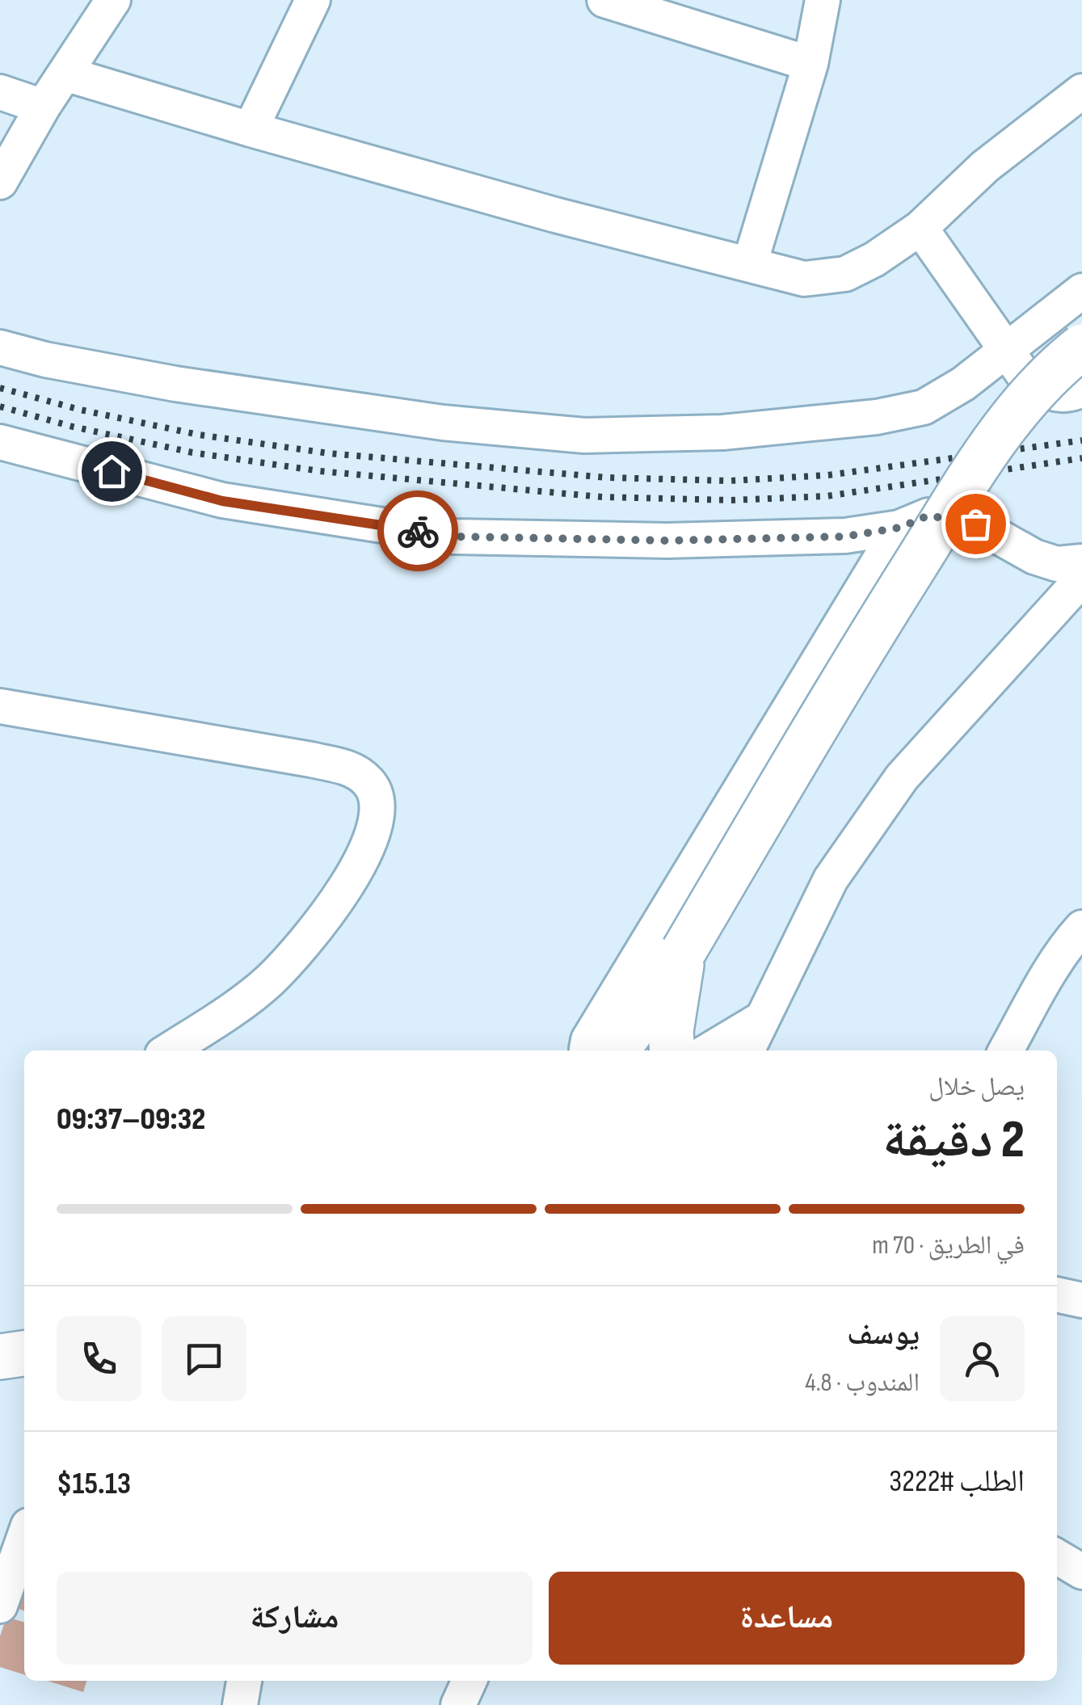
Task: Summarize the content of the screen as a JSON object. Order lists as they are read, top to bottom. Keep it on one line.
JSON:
{"page":{"heading":["2 دقيقة","يصل خلال","09:32–09:37"],"panel":["يوسف","المندوب · 4.8","الطلب #3222","$15.13"],"bar":"في الطريق · 70 m","buttons":["مساعدة","مشاركة"]}}
